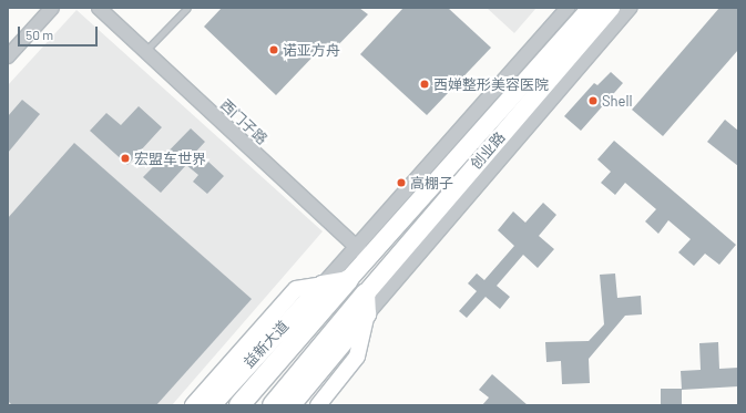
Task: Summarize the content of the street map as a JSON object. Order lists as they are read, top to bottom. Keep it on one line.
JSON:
{"streets":{"main road":["创业路","益新大道"],"street":["西门子路"]},"crossings":[["西门子路","创业路"]],"places":["诺亚方舟","西婵整形美容医院","Shell","宏盟车世界","高棚子"],"scale_bar":"50 m"}
